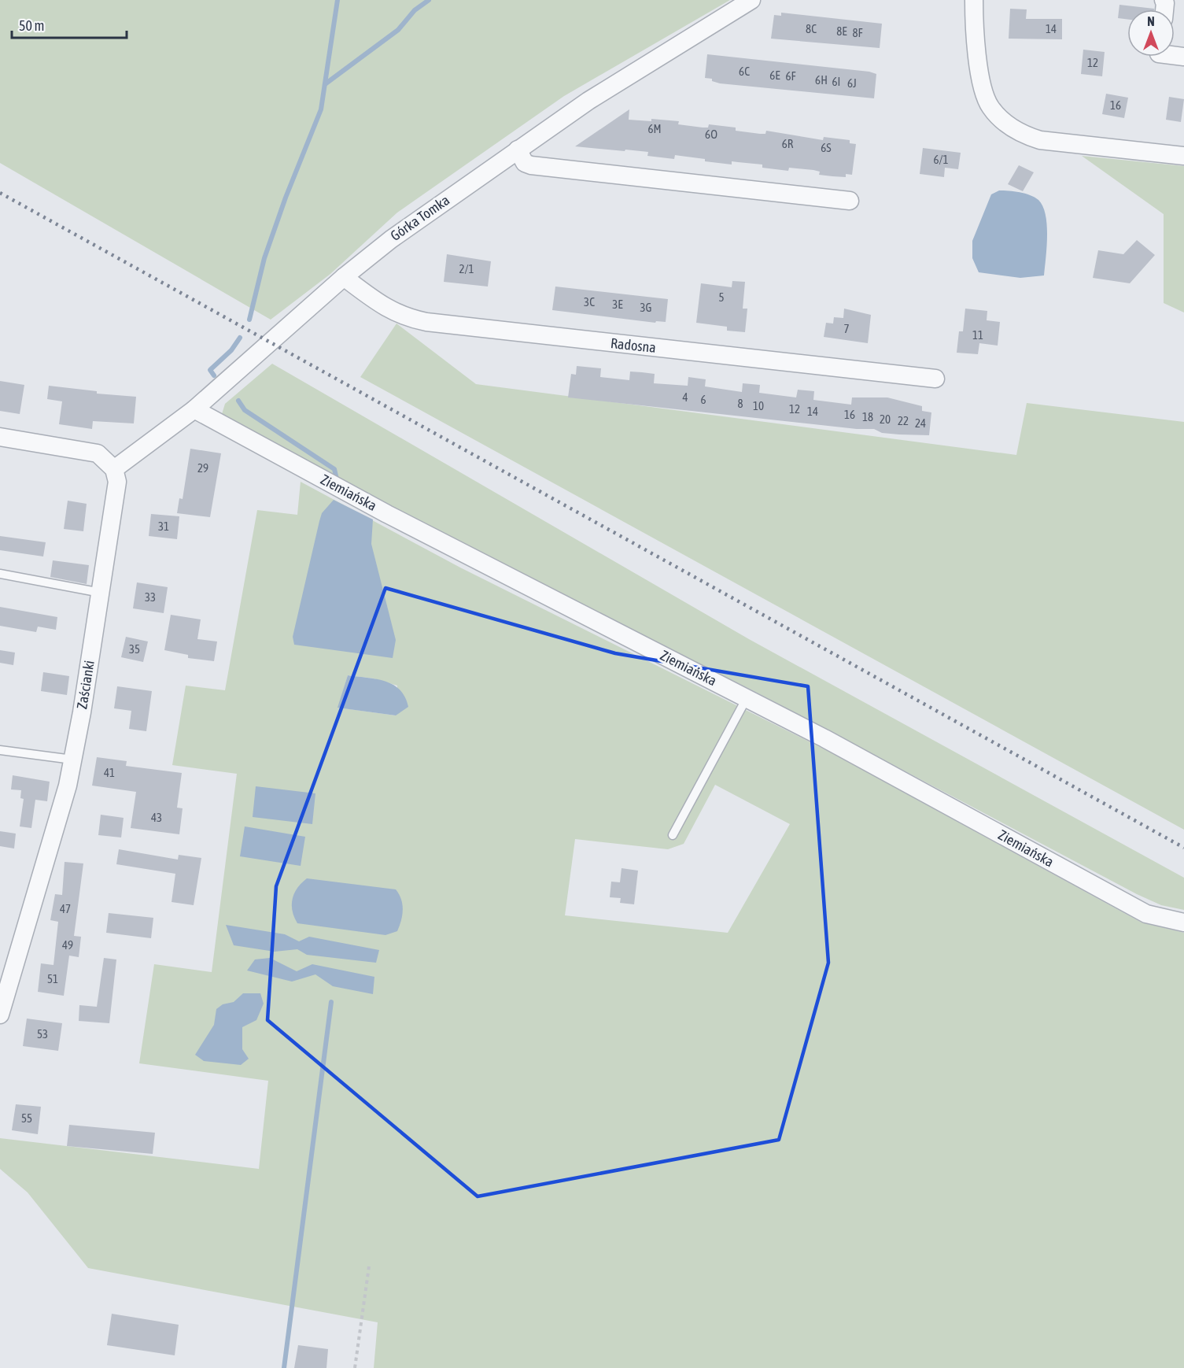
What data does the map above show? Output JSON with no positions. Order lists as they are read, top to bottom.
{
  "streets": {
    "street": [
      "Górka Tomka",
      "Radosna",
      "Ziemiańska",
      "Zaścianki"
    ]
  },
  "crossings": [
    ["Górka Tomka", "Radosna"],
    ["Górka Tomka", "Ziemiańska"],
    ["Górka Tomka", "Zaścianki"]
  ],
  "house_numbers": [
    "8C",
    "14",
    "8E",
    "8F",
    "12",
    "6C",
    "6E",
    "6F",
    "6H",
    "6I",
    "6J",
    "16",
    "6M",
    "6O",
    "6R",
    "6S",
    "6/1",
    "2/1",
    "5",
    "3C",
    "3E",
    "3G",
    "7",
    "11",
    "4",
    "6",
    "8",
    "10",
    "12",
    "14",
    "16",
    "18",
    "20",
    "22",
    "24",
    "29",
    "31",
    "33",
    "35",
    "41",
    "43",
    "47",
    "49",
    "51",
    "53",
    "55"
  ],
  "scale_bar": "50 m",
  "north": "top"
}
